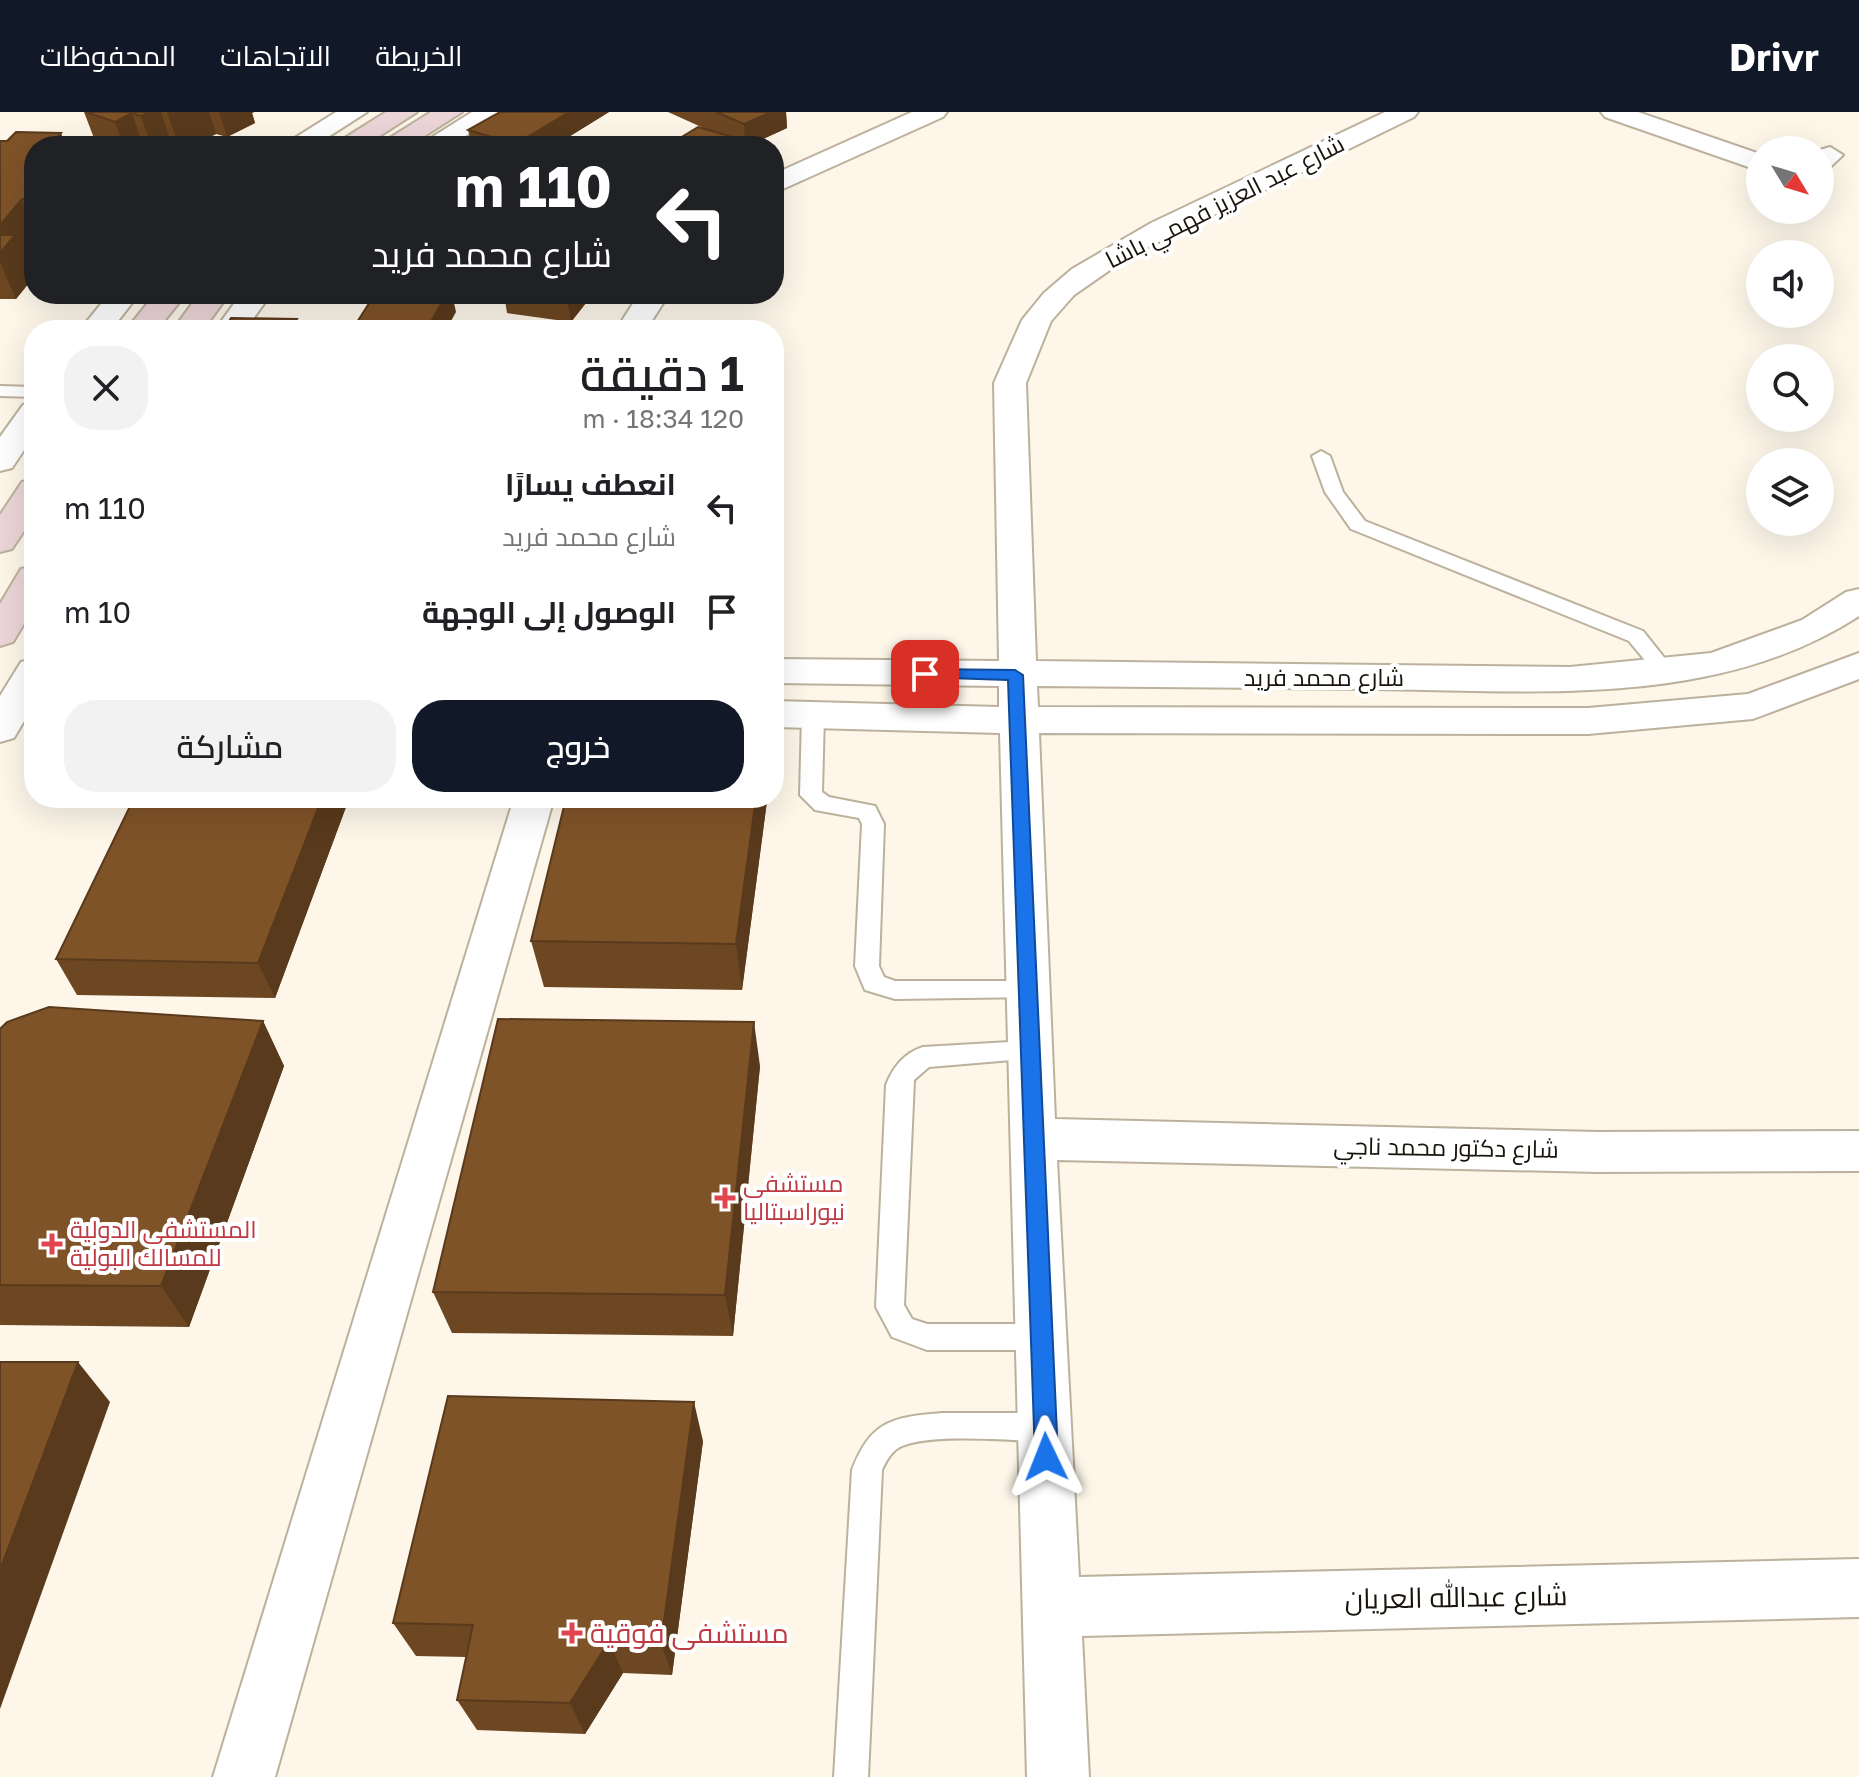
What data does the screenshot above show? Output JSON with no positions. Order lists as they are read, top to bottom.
{
  "streets": {
    "street": [
      "شارع عبد العزيز فهمي باشا",
      "شارع محمد فريد",
      "شارع دكتور محمد ناجي",
      "شارع عبدالله العريان"
    ]
  },
  "crossings": [
    ["شارع عبد العزيز فهمي باشا", "شارع محمد فريد"],
    ["شارع عبد العزيز فهمي باشا", "شارع دكتور محمد ناجي"],
    ["شارع عبد العزيز فهمي باشا", "شارع عبدالله العريان"]
  ],
  "places": {
    "health": ["مستشفى نيوراسبتاليا", "المستشفى الدولية للمسالك البولية", "مستشفى فوقية"]
  },
  "north": "bottom right",
  "page": {
    "header": "Drivr",
    "nav": ["الخريطة", "الاتجاهات", "المحفوظات"],
    "turn": ["110 m", "شارع محمد فريد"],
    "heading": ["1 دقيقة", "120 m · 18:34"],
    "list": [
      {
        "name": "انعطف يسارًا",
        "note": "شارع محمد فريد",
        "value": "110 m"
      },
      {
        "name": "الوصول إلى الوجهة",
        "value": "10 m"
      }
    ],
    "buttons": ["خروج", "مشاركة"]
  }
}
